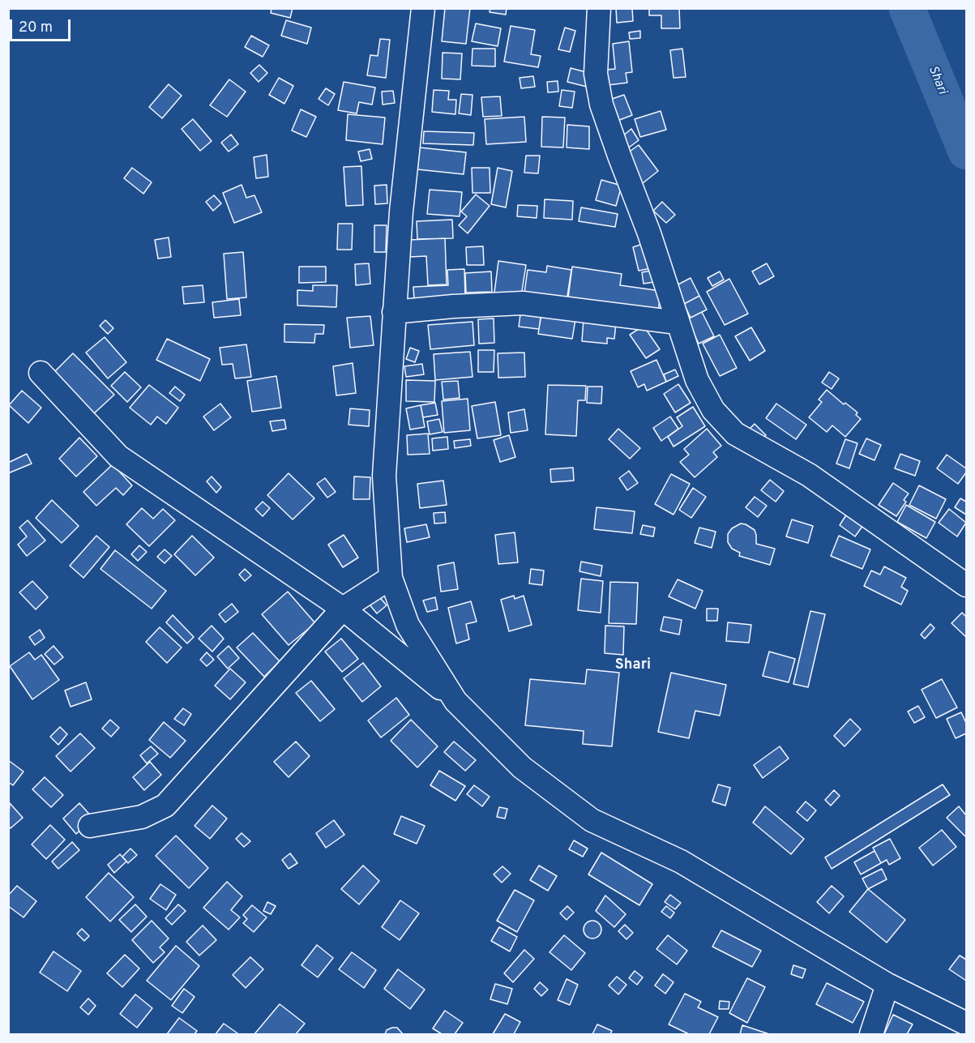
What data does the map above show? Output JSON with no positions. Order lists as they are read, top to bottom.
{
  "districts": ["Shari"],
  "water": ["Shari"],
  "scale_bar": "20 m"
}
